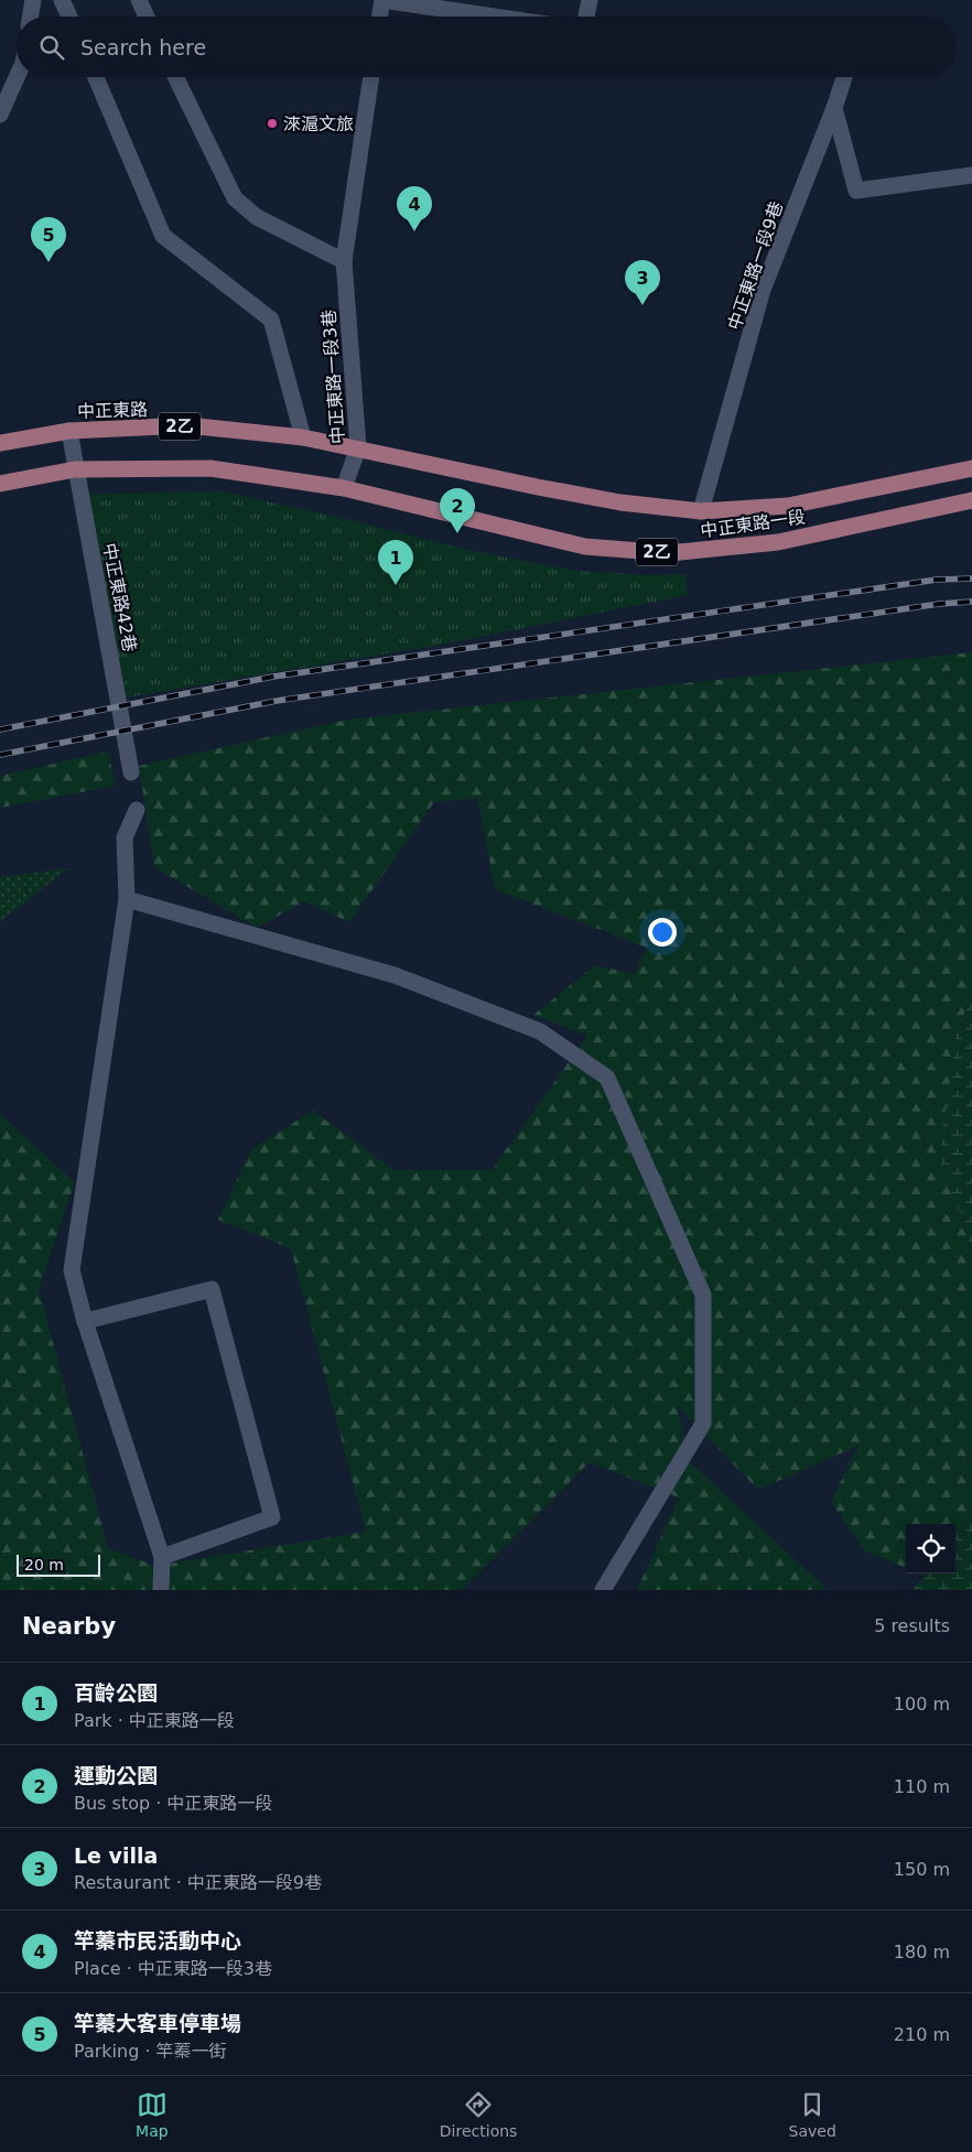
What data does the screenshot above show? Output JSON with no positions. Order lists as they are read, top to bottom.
{
  "streets": {
    "main road": ["中正東路", "2乙", "中正東路一段"],
    "street": ["中正東路一段9巷", "中正東路一段3巷", "中正東路42巷"]
  },
  "crossings": [
    ["中正東路一段9巷", "中正東路一段"],
    ["中正東路一段3巷", "中正東路"],
    ["中正東路一段3巷", "2乙"],
    ["中正東路一段3巷", "中正東路一段"],
    ["中正東路", "中正東路一段"],
    ["中正東路", "中正東路42巷"],
    ["2乙", "中正東路一段"],
    ["2乙", "中正東路42巷"]
  ],
  "places": ["淶滬文旅"],
  "scale_bar": "20 m",
  "page": {
    "search": "Search here",
    "pins": [
      "4",
      "5",
      "3",
      "2",
      "1"
    ],
    "scale": "20 m",
    "heading": ["Nearby", "5 results"],
    "list": [
      {
        "mark": "1",
        "name": "百齡公園",
        "note": "Park · 中正東路一段",
        "value": "100 m"
      },
      {
        "mark": "2",
        "name": "運動公園",
        "note": "Bus stop · 中正東路一段",
        "value": "110 m"
      },
      {
        "mark": "3",
        "name": "Le villa",
        "note": "Restaurant · 中正東路一段9巷",
        "value": "150 m"
      },
      {
        "mark": "4",
        "name": "竿蓁市民活動中心",
        "note": "Place · 中正東路一段3巷",
        "value": "180 m"
      },
      {
        "mark": "5",
        "name": "竿蓁大客車停車場",
        "note": "Parking · 竿蓁一街",
        "value": "210 m"
      }
    ],
    "nav": ["Map", "Directions", "Saved"]
  }
}
